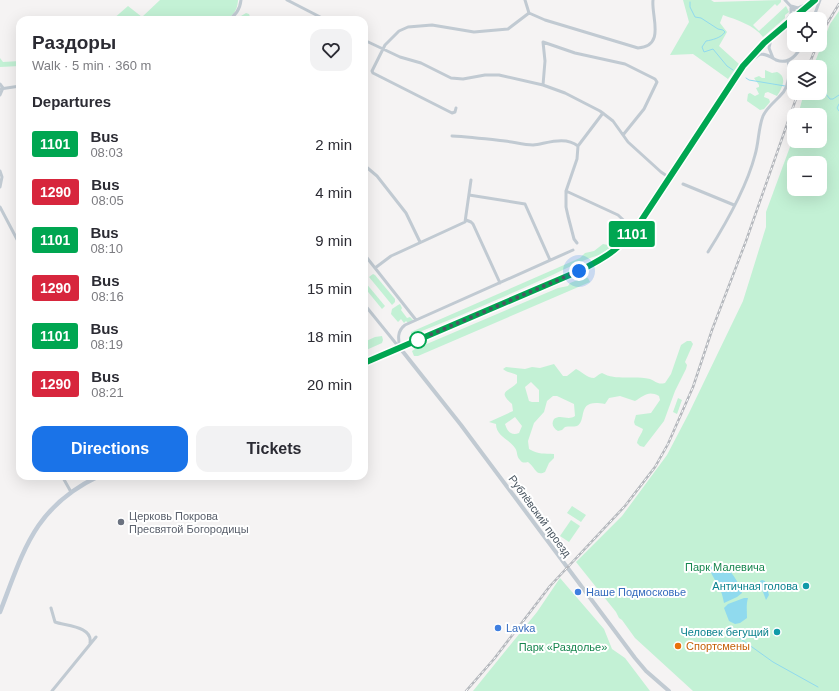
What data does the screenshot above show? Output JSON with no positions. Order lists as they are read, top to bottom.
{
  "streets": {
    "street": ["Рублёвский проезд"]
  },
  "parks": ["Парк Малевича", "Парк «Раздолье»"],
  "places": [
    "Церковь Покрова Пресвятой Богородицы",
    "Античная голова",
    "Наше Подмосковье",
    "Lavka",
    "Человек бегущий",
    "Спортсмены"
  ],
  "lines": ["bus line 1101"],
  "page": {
    "on_map": "1101",
    "map_buttons": ["+", "−"],
    "heading": [
      ["Раздоры", "Walk · 5 min · 360 m"],
      "Departures"
    ],
    "list": [
      {
        "mark": "1101",
        "name": "Bus",
        "note": "08:03",
        "value": "2 min"
      },
      {
        "mark": "1290",
        "name": "Bus",
        "note": "08:05",
        "value": "4 min"
      },
      {
        "mark": "1101",
        "name": "Bus",
        "note": "08:10",
        "value": "9 min"
      },
      {
        "mark": "1290",
        "name": "Bus",
        "note": "08:16",
        "value": "15 min"
      },
      {
        "mark": "1101",
        "name": "Bus",
        "note": "08:19",
        "value": "18 min"
      },
      {
        "mark": "1290",
        "name": "Bus",
        "note": "08:21",
        "value": "20 min"
      }
    ],
    "buttons": ["Directions", "Tickets"]
  }
}
